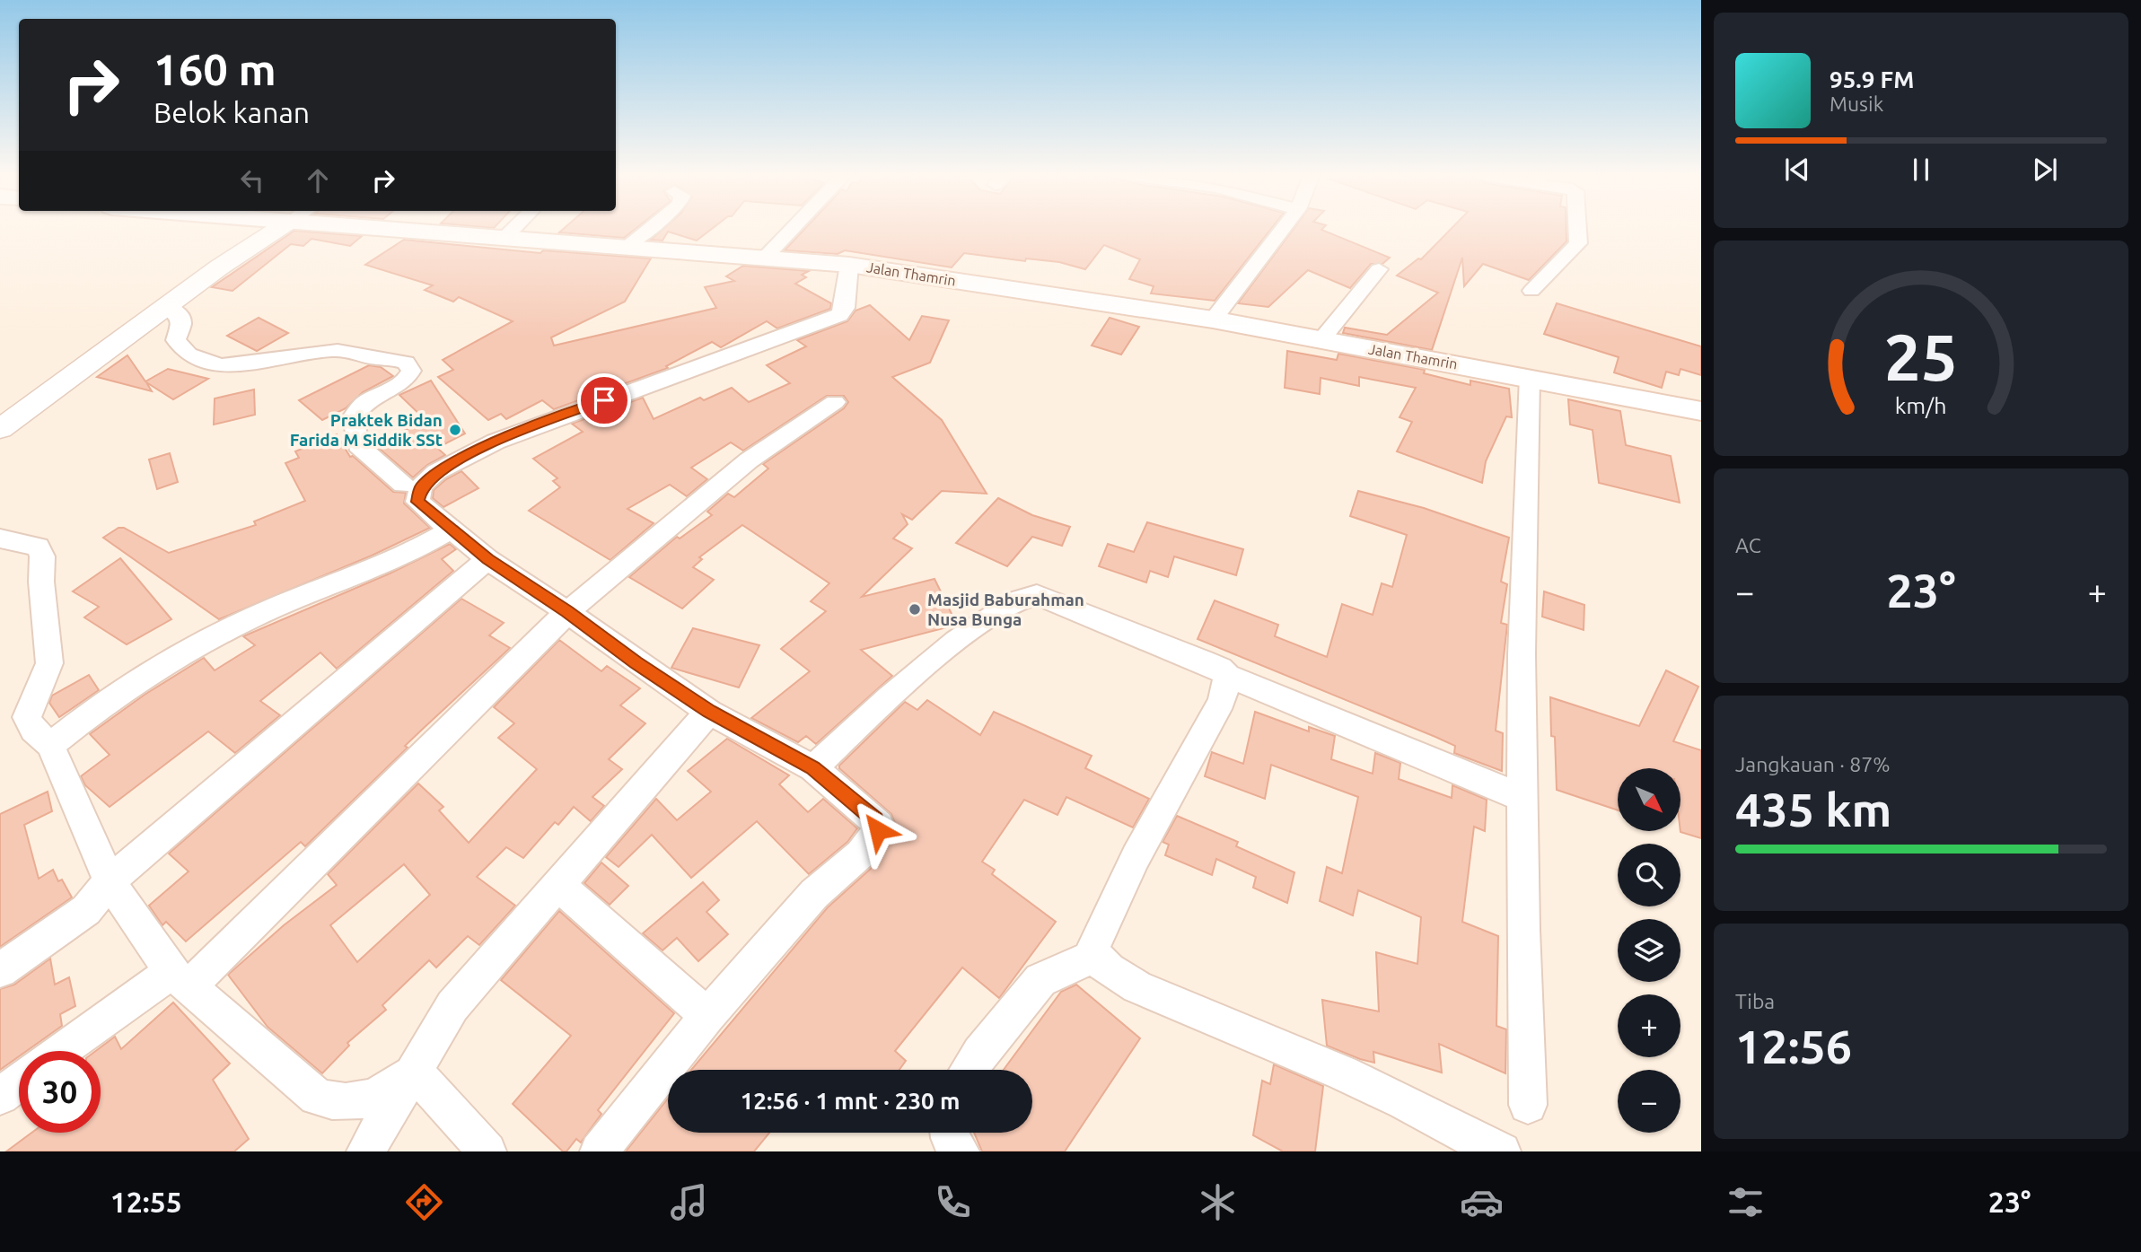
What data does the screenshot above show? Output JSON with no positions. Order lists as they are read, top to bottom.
{
  "streets": {
    "main road": ["Jalan Thamrin"]
  },
  "places": ["Praktek Bidan Farida M Siddik SSt", "Masjid Baburahman Nusa Bunga"],
  "north": "bottom right",
  "page": {
    "turn": ["160 m", "Belok kanan"],
    "song": ["95.9 FM", "Musik"],
    "tile": [
      "AC",
      ["Jangkauan · 87%", "435 km"],
      ["Tiba", "12:56"]
    ],
    "heat": ["−", "23°", "+"],
    "map_buttons": ["+", "−"],
    "limit": "30",
    "trip": "12:56 · 1 mnt · 230 m",
    "tabs": ["12:55", "23°"],
    "gauge": ["25", "km/h"]
  }
}
